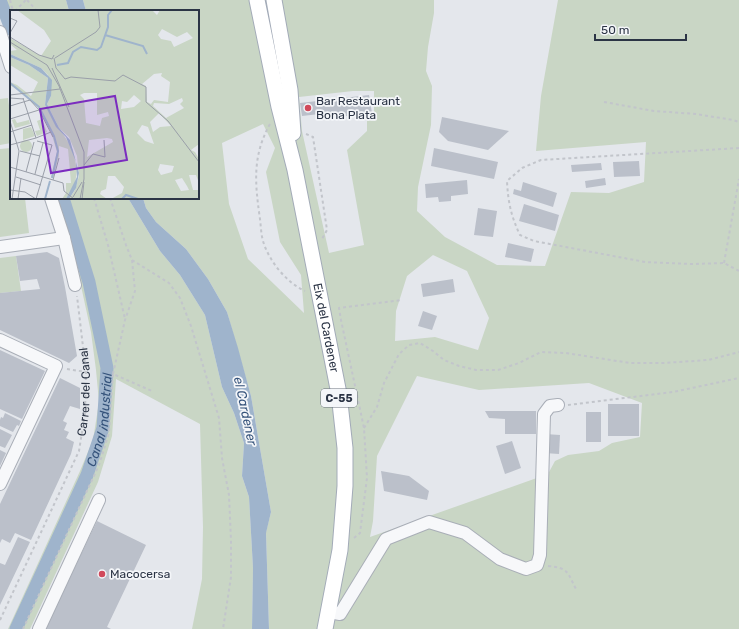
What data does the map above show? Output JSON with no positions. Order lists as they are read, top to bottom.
{
  "streets": {
    "main road": ["Eix del Cardener", "C-55"],
    "path": ["Carrer del Canal"]
  },
  "water": ["el Cardener", "Canal industrial"],
  "places": ["Bar Restaurant Bona Plata", "Macocersa"],
  "scale_bar": "50 m"
}
